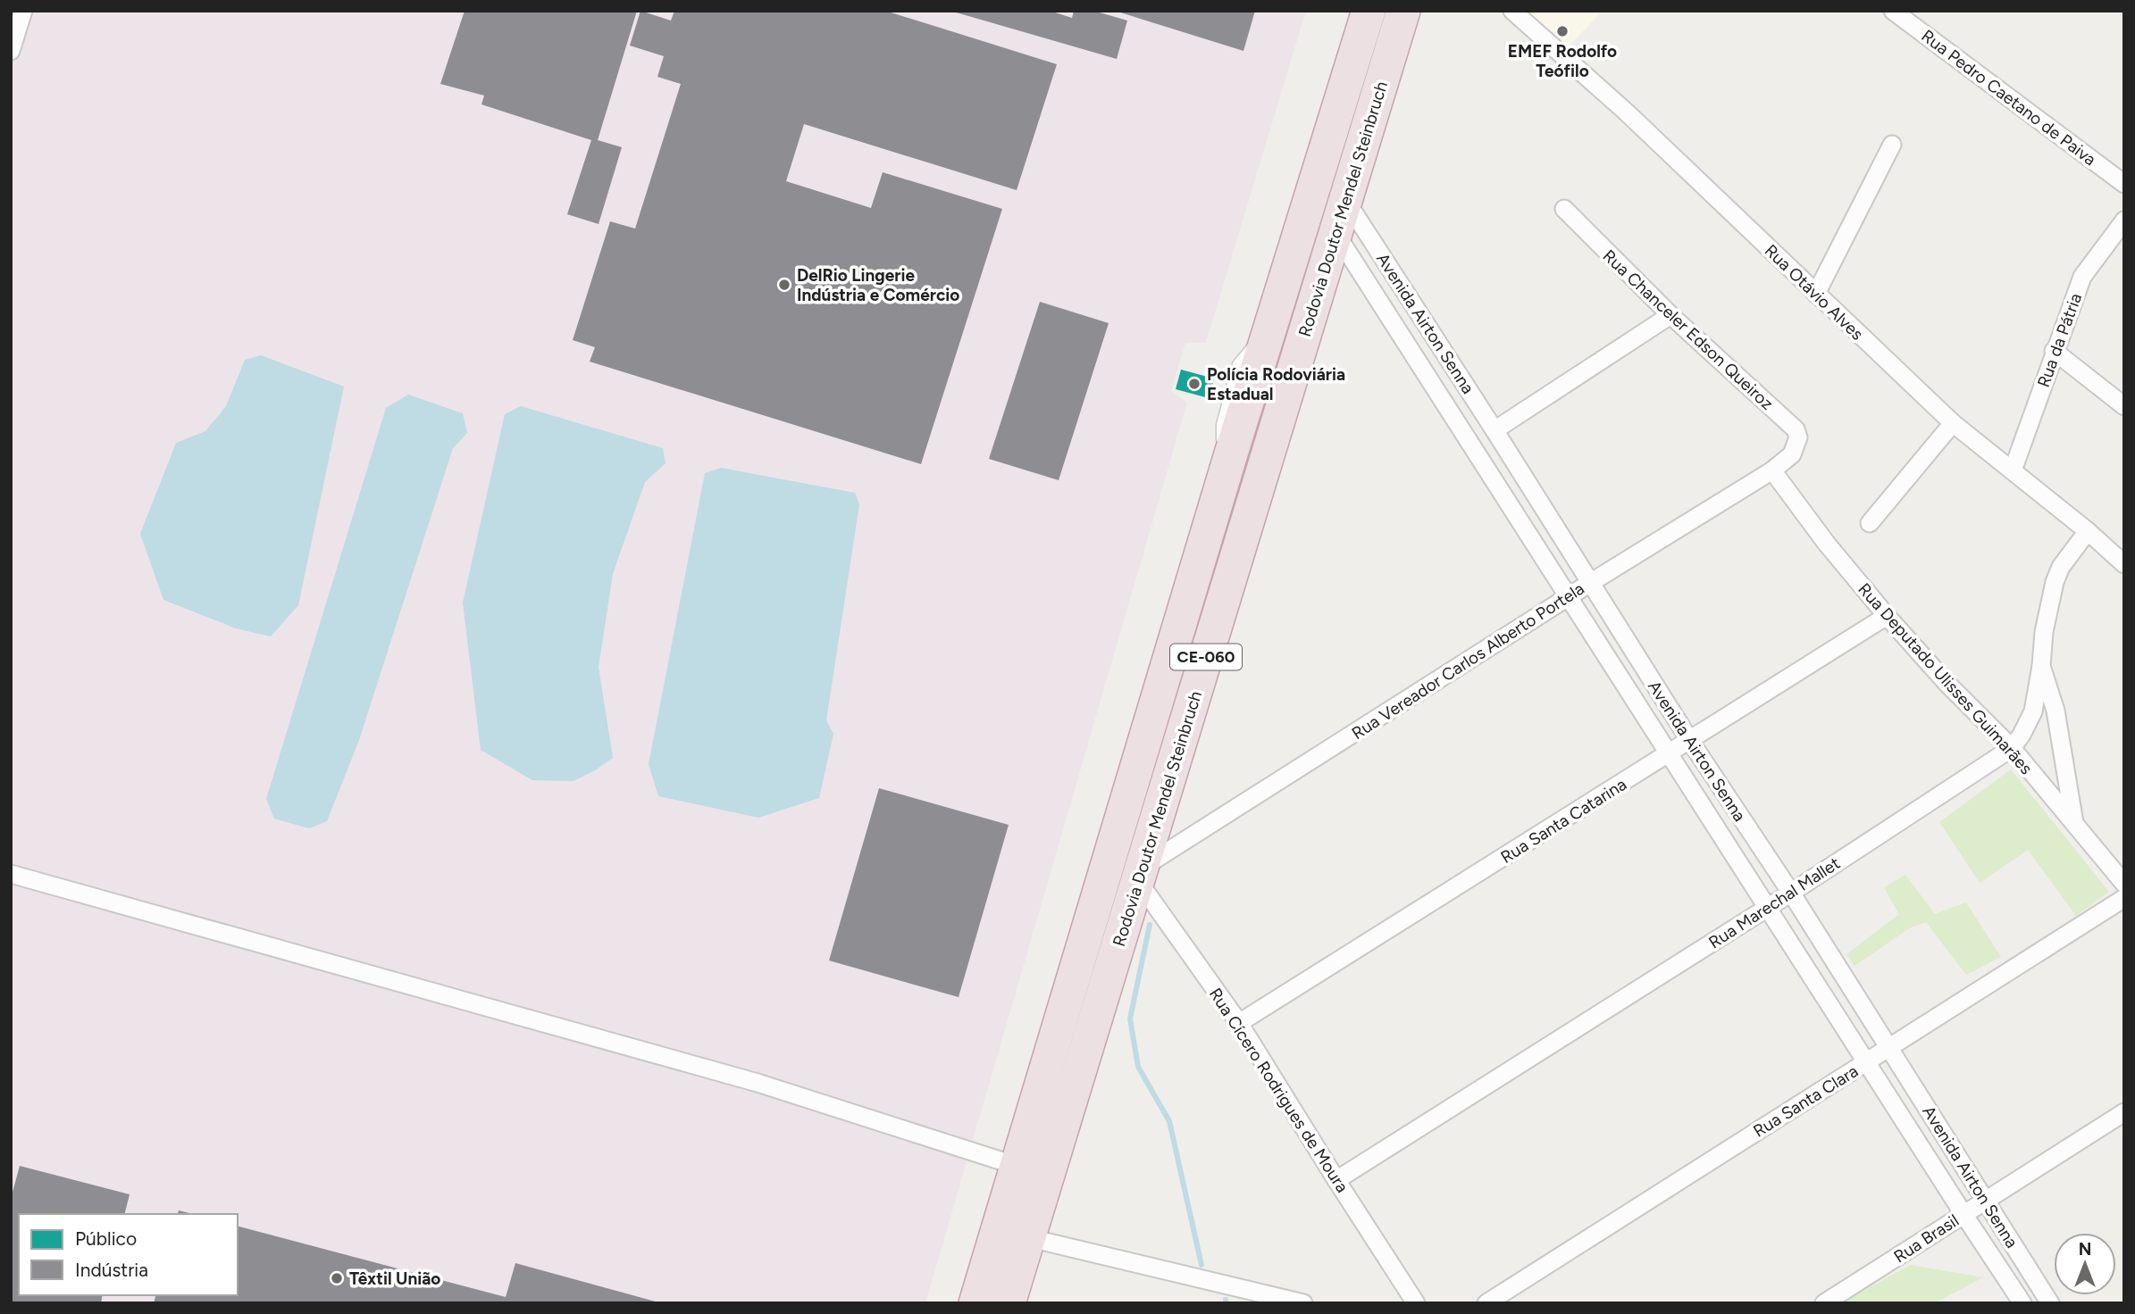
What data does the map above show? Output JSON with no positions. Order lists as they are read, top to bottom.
{
  "streets": {
    "highway": ["Rodovia Doutor Mendel Steinbruch", "CE-060"],
    "street": [
      "Rua Pedro Caetano de Paiva",
      "Rua Otávio Alves",
      "Avenida Airton Senna",
      "Rua Chanceler Edson Queiroz",
      "Rua da Pátria",
      "Rua Vereador Carlos Alberto Portela",
      "Rua Deputado Ulisses Guimarães",
      "Rua Santa Catarina",
      "Rua Marechal Mallet",
      "Rua Cícero Rodrigues de Moura",
      "Rua Santa Clara",
      "Rua Brasil"
    ]
  },
  "crossings": [
    ["Rodovia Doutor Mendel Steinbruch", "Avenida Airton Senna"],
    ["Rodovia Doutor Mendel Steinbruch", "Rua Vereador Carlos Alberto Portela"],
    ["Rodovia Doutor Mendel Steinbruch", "Rua Cícero Rodrigues de Moura"],
    ["Rua Otávio Alves", "Rua da Pátria"],
    ["Rua Otávio Alves", "Rua Marechal Mallet"],
    ["Avenida Airton Senna", "Rua Vereador Carlos Alberto Portela"],
    ["Avenida Airton Senna", "Rua Santa Catarina"],
    ["Avenida Airton Senna", "Rua Marechal Mallet"],
    ["Avenida Airton Senna", "Rua Santa Clara"],
    ["Avenida Airton Senna", "Rua Brasil"],
    ["Rua Chanceler Edson Queiroz", "Rua Vereador Carlos Alberto Portela"],
    ["Rua Vereador Carlos Alberto Portela", "Rua Deputado Ulisses Guimarães"],
    ["Rua Vereador Carlos Alberto Portela", "Rua Cícero Rodrigues de Moura"],
    ["Rua Deputado Ulisses Guimarães", "Rua Santa Catarina"],
    ["Rua Deputado Ulisses Guimarães", "Rua Marechal Mallet"],
    ["Rua Santa Catarina", "Rua Cícero Rodrigues de Moura"],
    ["Rua Marechal Mallet", "Rua Cícero Rodrigues de Moura"]
  ],
  "places": [
    "EMEF Rodolfo Teófilo",
    "DelRio Lingerie Indústria e Comércio",
    "Polícia Rodoviária Estadual",
    "Têxtil União"
  ],
  "legend": ["Público", "Indústria"],
  "north": "top"
}
